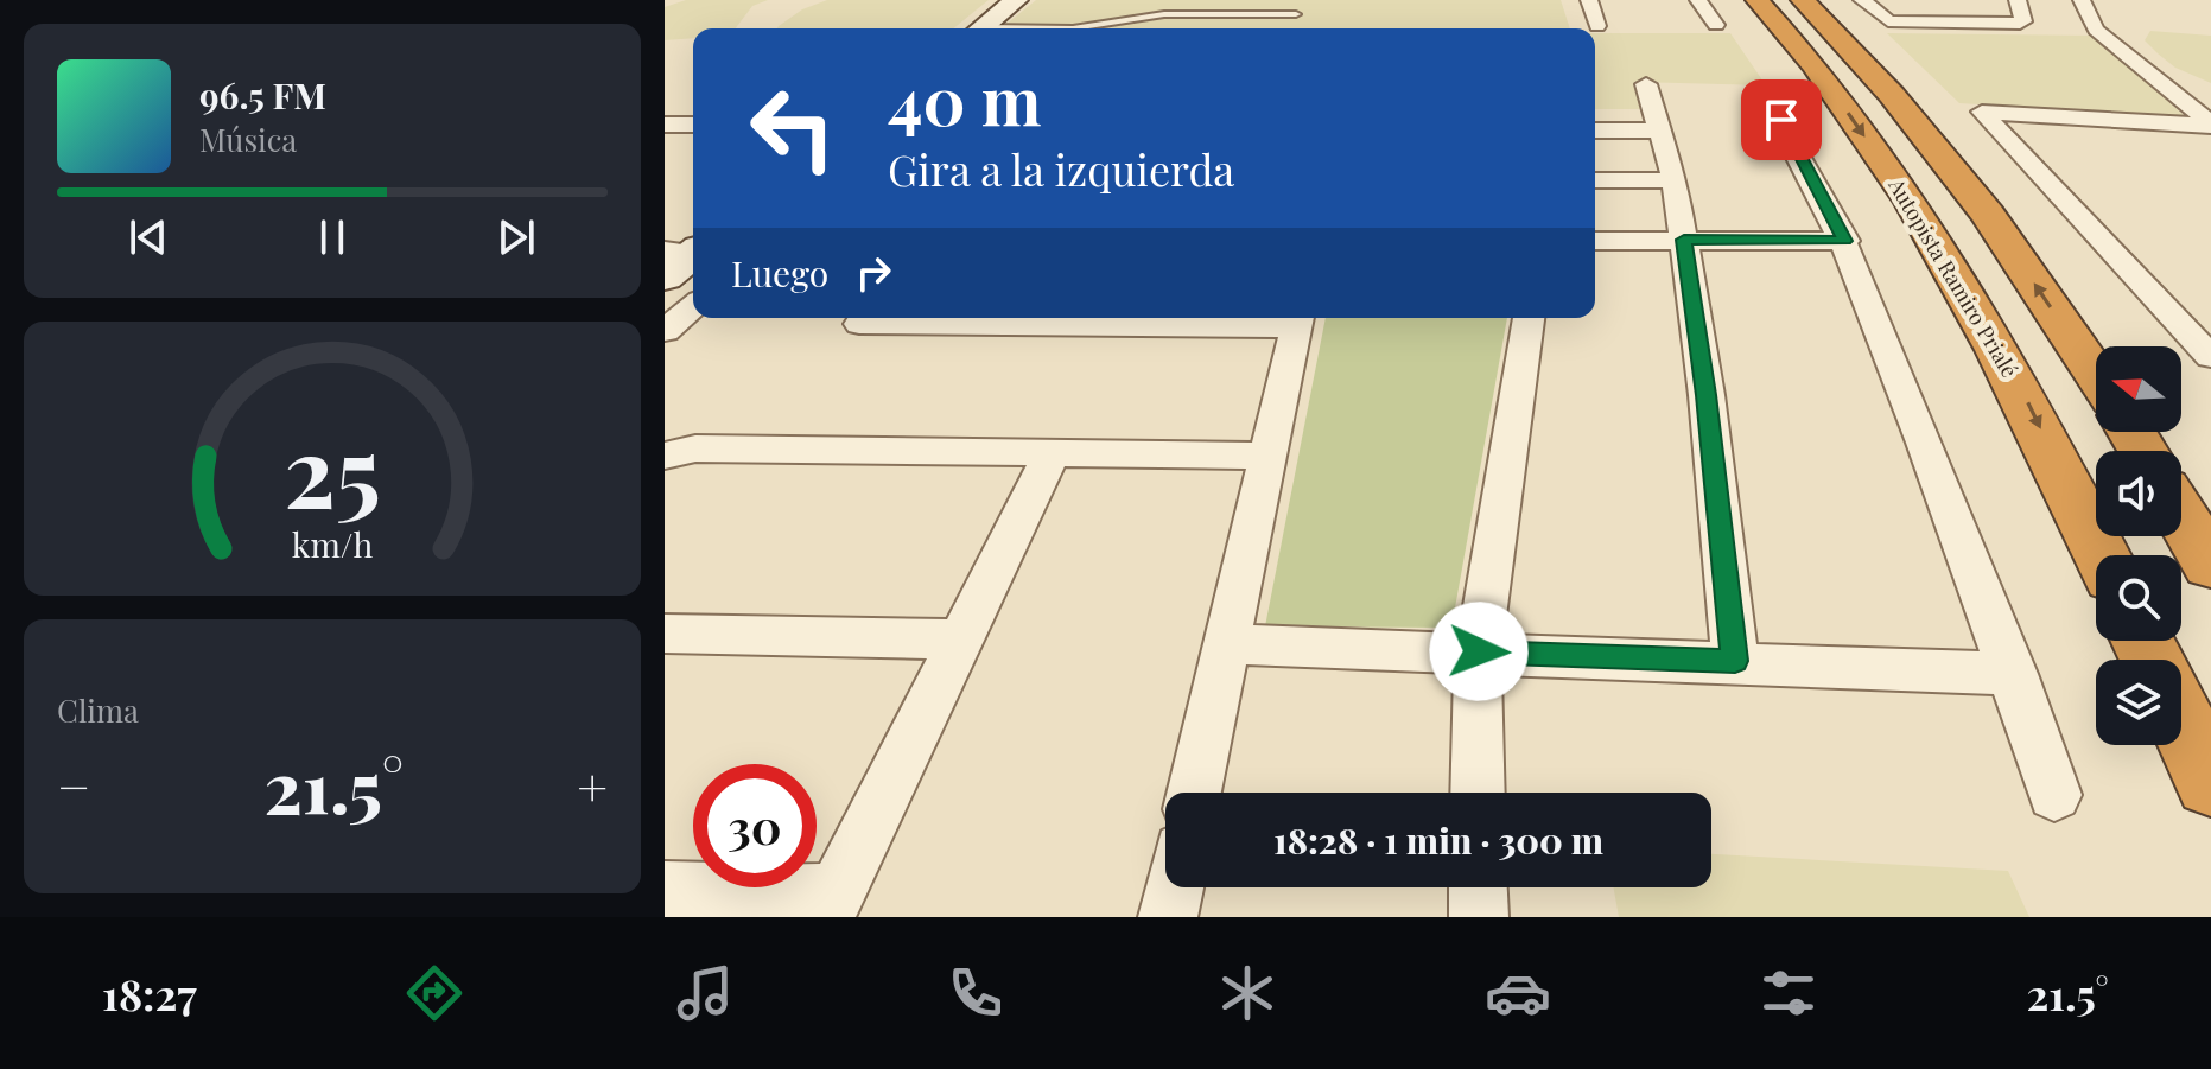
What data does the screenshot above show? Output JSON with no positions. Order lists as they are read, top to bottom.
{
  "streets": {
    "highway": ["Autopista Ramiro Prialé"]
  },
  "north": "left",
  "page": {
    "turn": ["40 m", "Gira a la izquierda"],
    "song": ["96.5 FM", "Música"],
    "then": "Luego",
    "tile": "Clima",
    "heat": ["−", "21.5°", "+"],
    "limit": "30",
    "trip": "18:28 · 1 min · 300 m",
    "tabs": ["18:27", "21.5°"],
    "gauge": ["25", "km/h"]
  }
}
